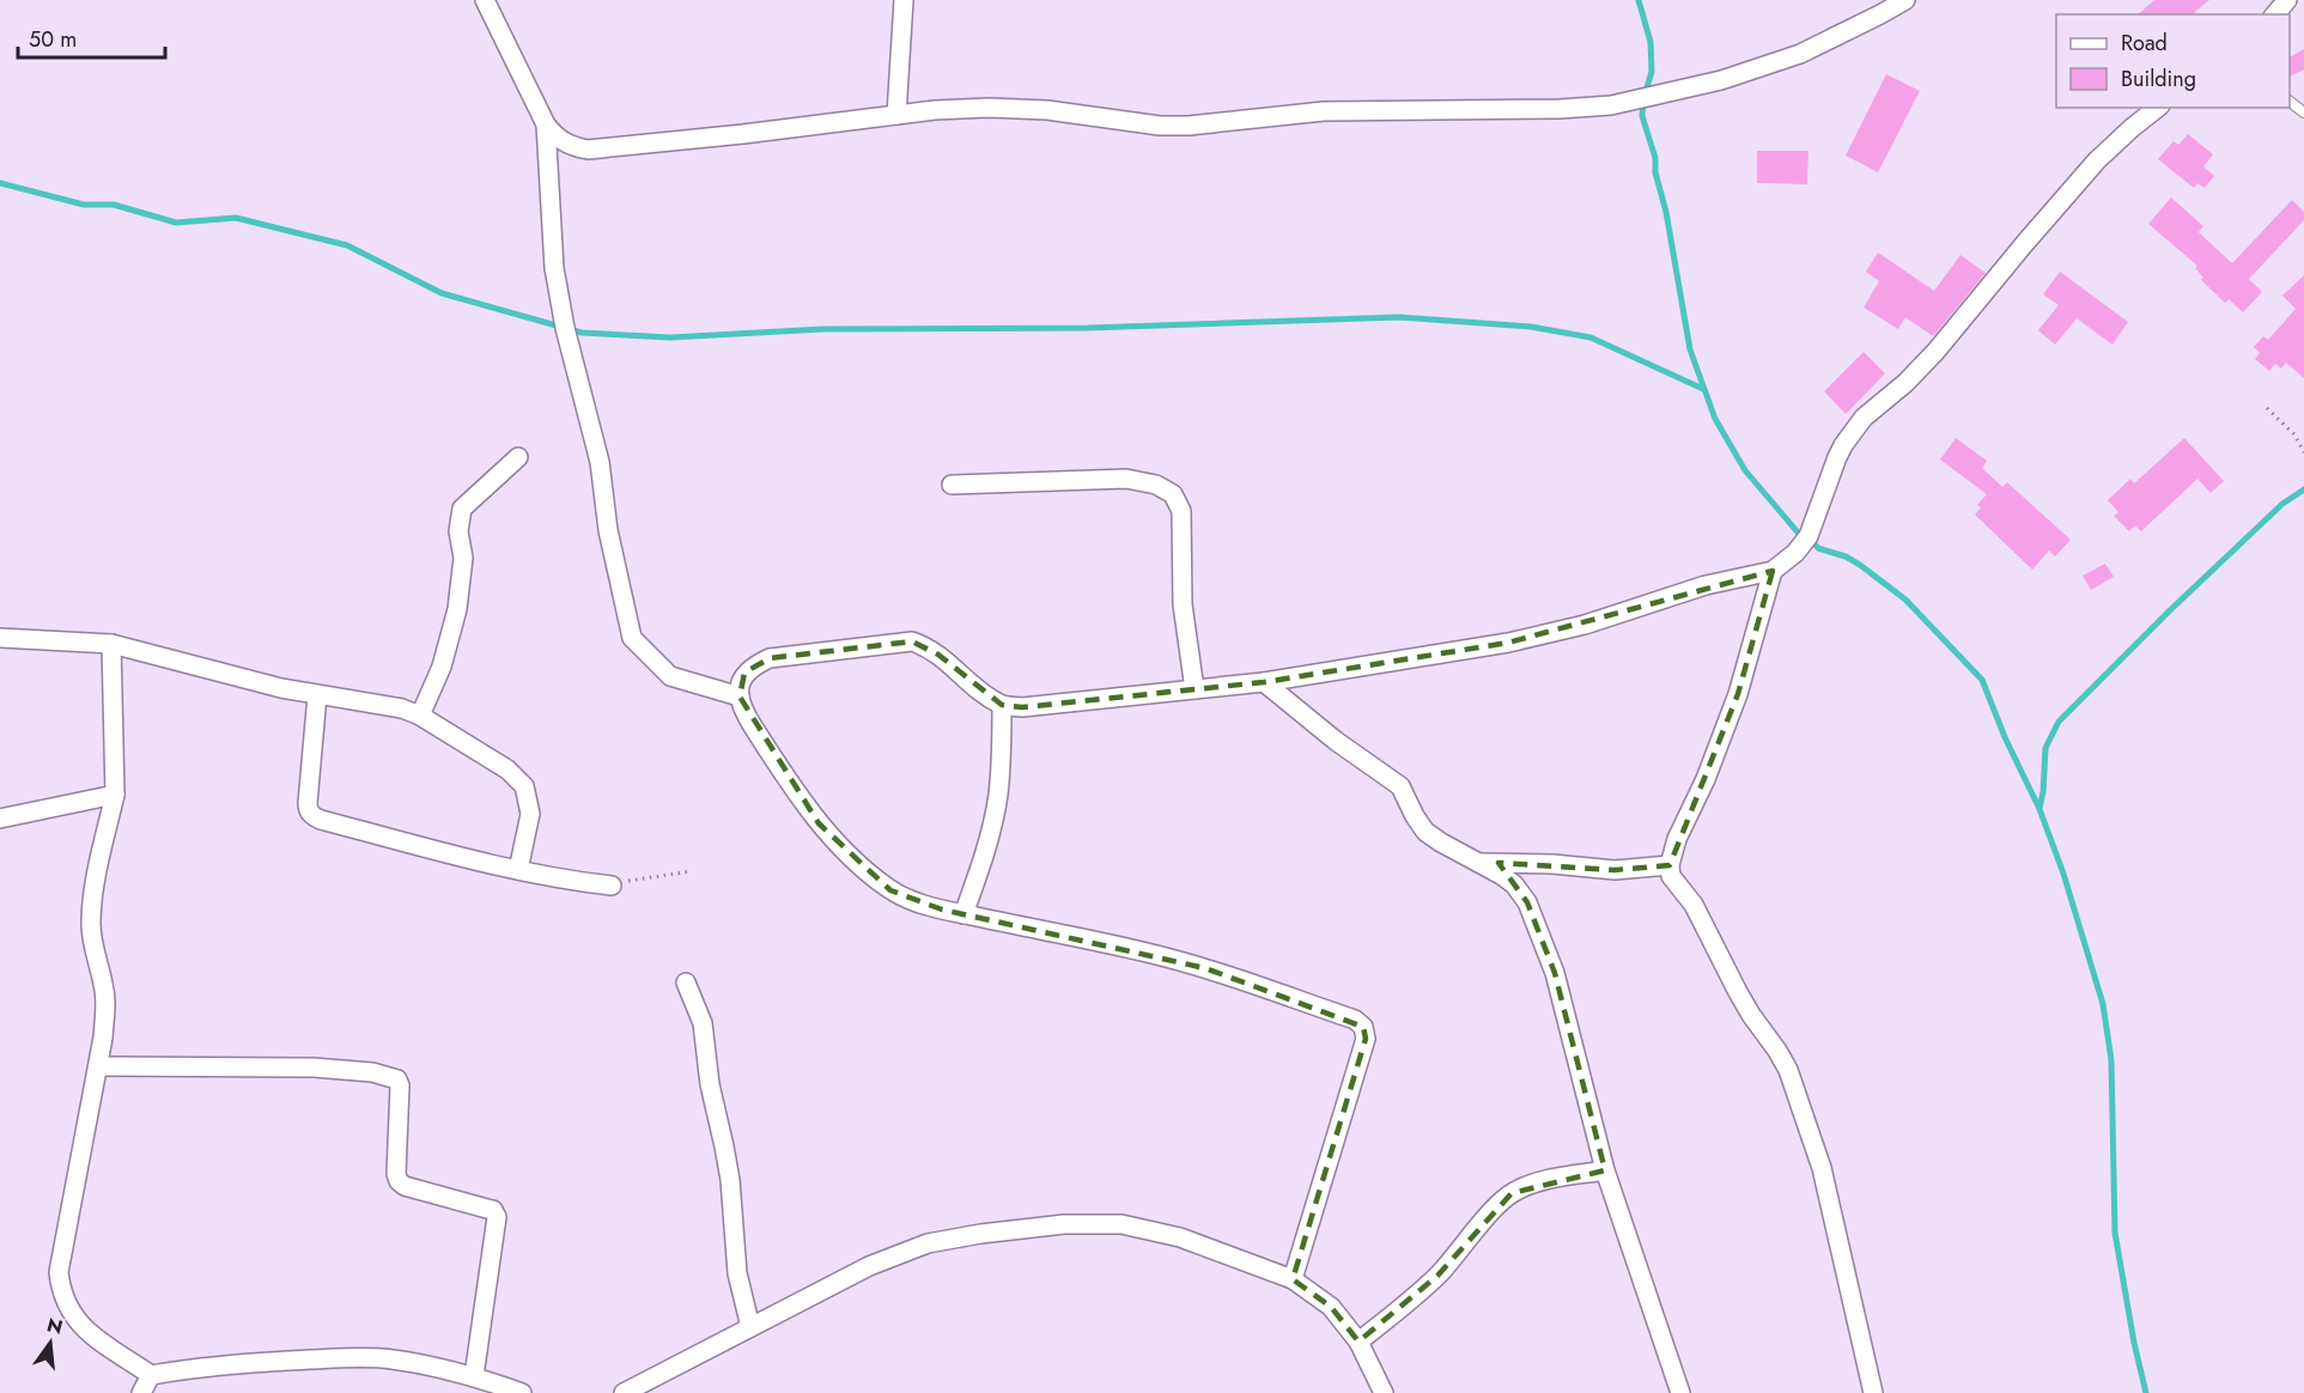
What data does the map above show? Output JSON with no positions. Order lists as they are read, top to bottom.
{
  "legend": ["Road", "Building"],
  "scale_bar": "50 m",
  "north": "top"
}
